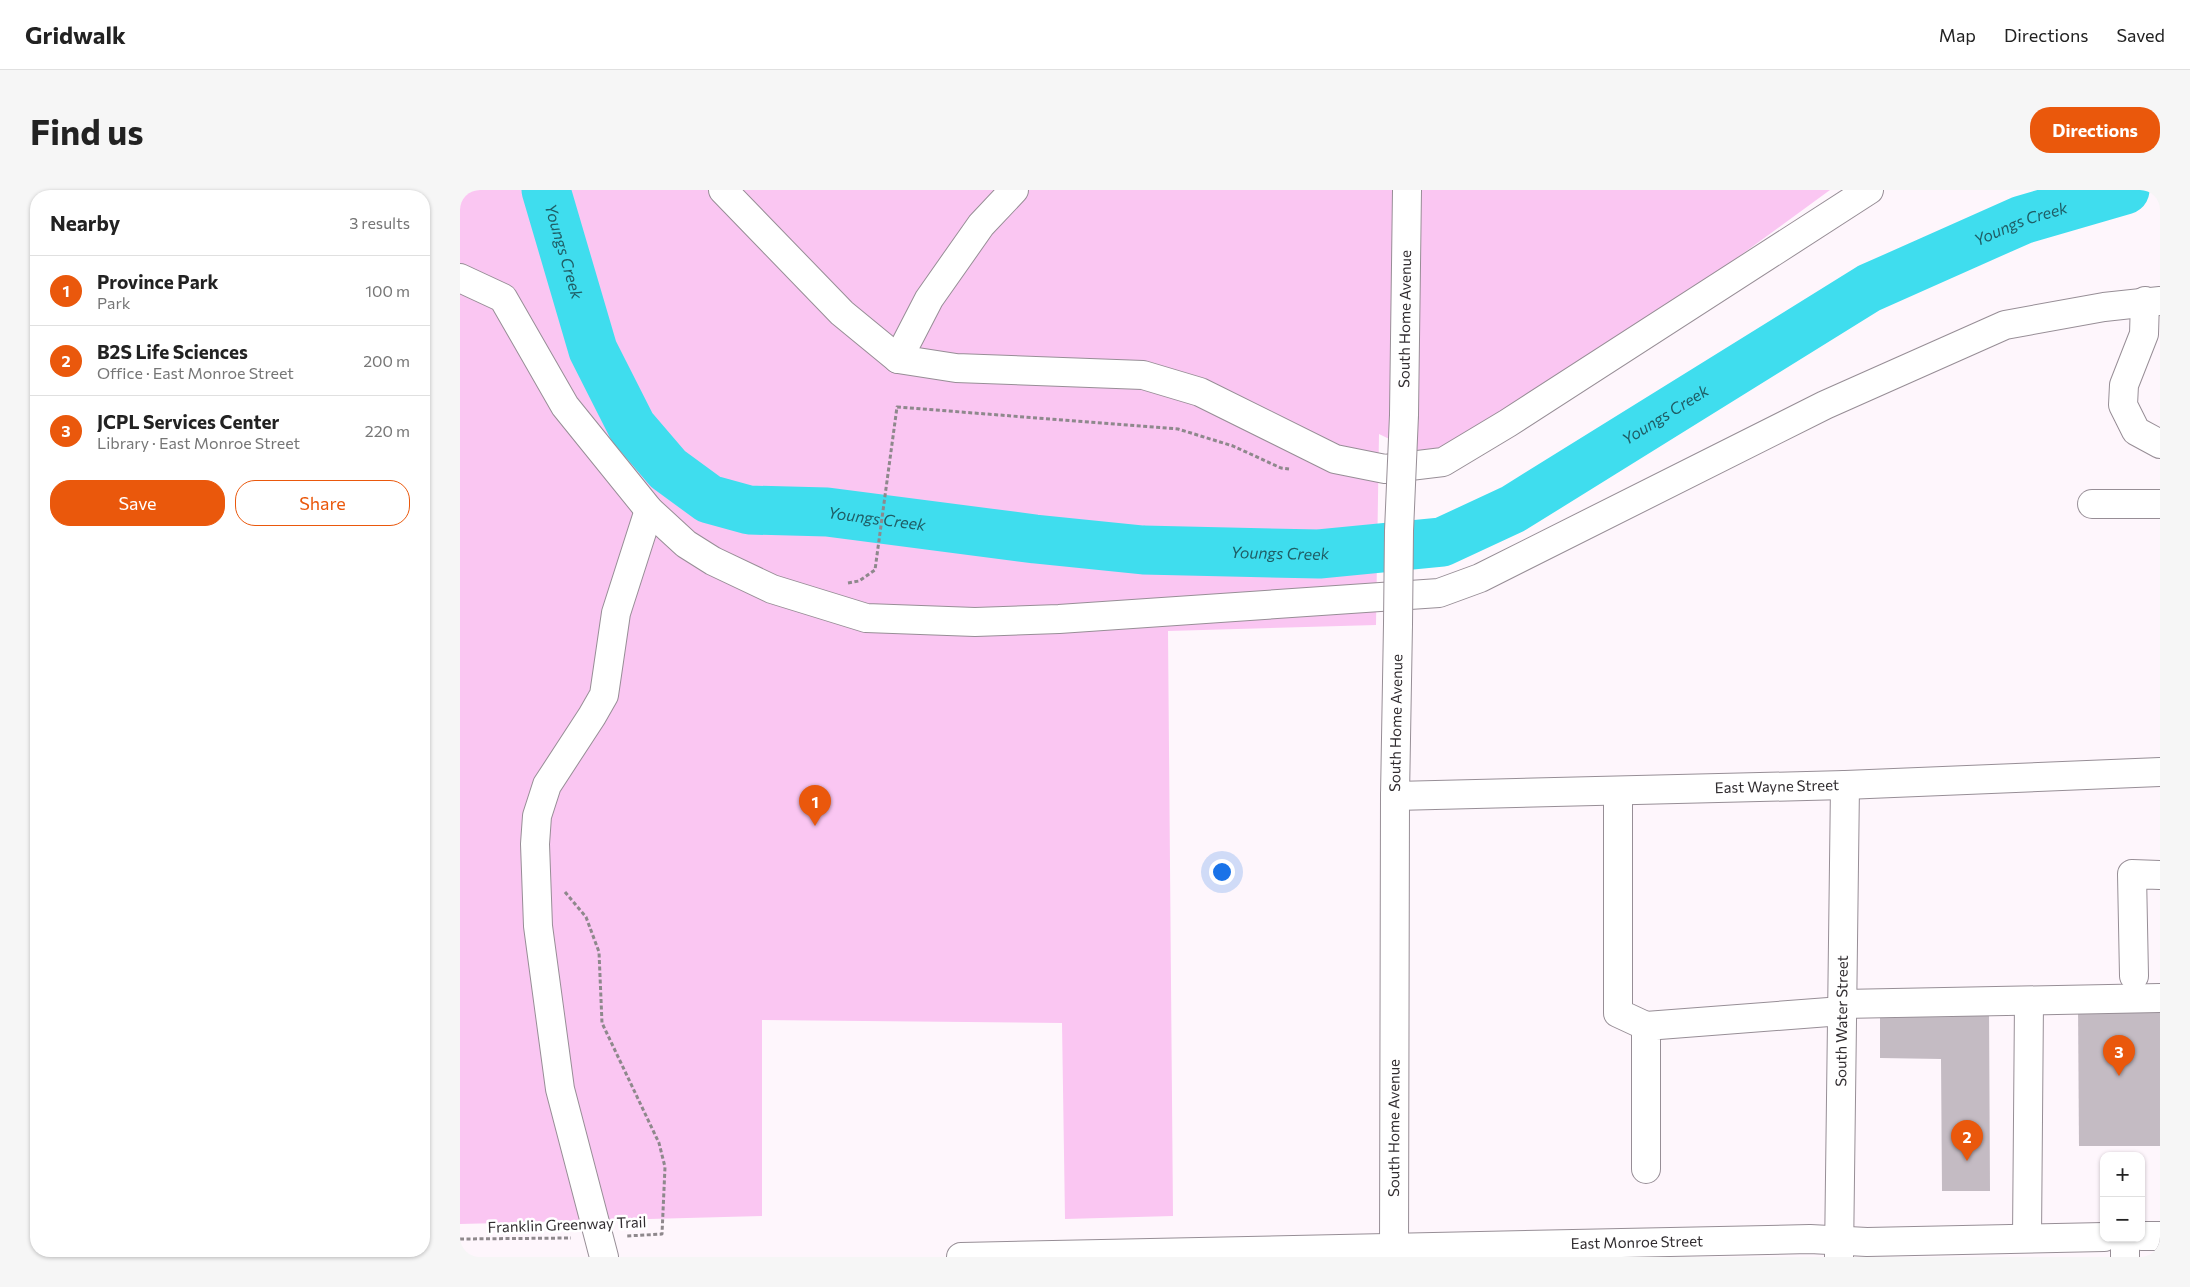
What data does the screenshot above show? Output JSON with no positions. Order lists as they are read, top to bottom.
{
  "streets": {
    "street": [
      "South Home Avenue",
      "East Wayne Street",
      "South Water Street",
      "East Monroe Street"
    ],
    "path": ["Franklin Greenway Trail"]
  },
  "crossings": [
    ["South Home Avenue", "East Wayne Street"],
    ["South Home Avenue", "East Monroe Street"],
    ["East Wayne Street", "South Water Street"],
    ["South Water Street", "East Monroe Street"]
  ],
  "water": ["Youngs Creek"],
  "page": {
    "header": "Gridwalk",
    "nav": ["Map", "Directions", "Saved"],
    "buttons": [
      "Directions",
      ["Save", "Share"]
    ],
    "title": "Find us",
    "heading": ["Nearby", "3 results"],
    "list": [
      {
        "mark": "1",
        "name": "Province Park",
        "note": "Park",
        "value": "100 m"
      },
      {
        "mark": "2",
        "name": "B2S Life Sciences",
        "note": "Office · East Monroe Street",
        "value": "200 m"
      },
      {
        "mark": "3",
        "name": "JCPL Services Center",
        "note": "Library · East Monroe Street",
        "value": "220 m"
      }
    ],
    "pins": ["1", "3", "2"],
    "map_buttons": ["+", "−"]
  }
}
